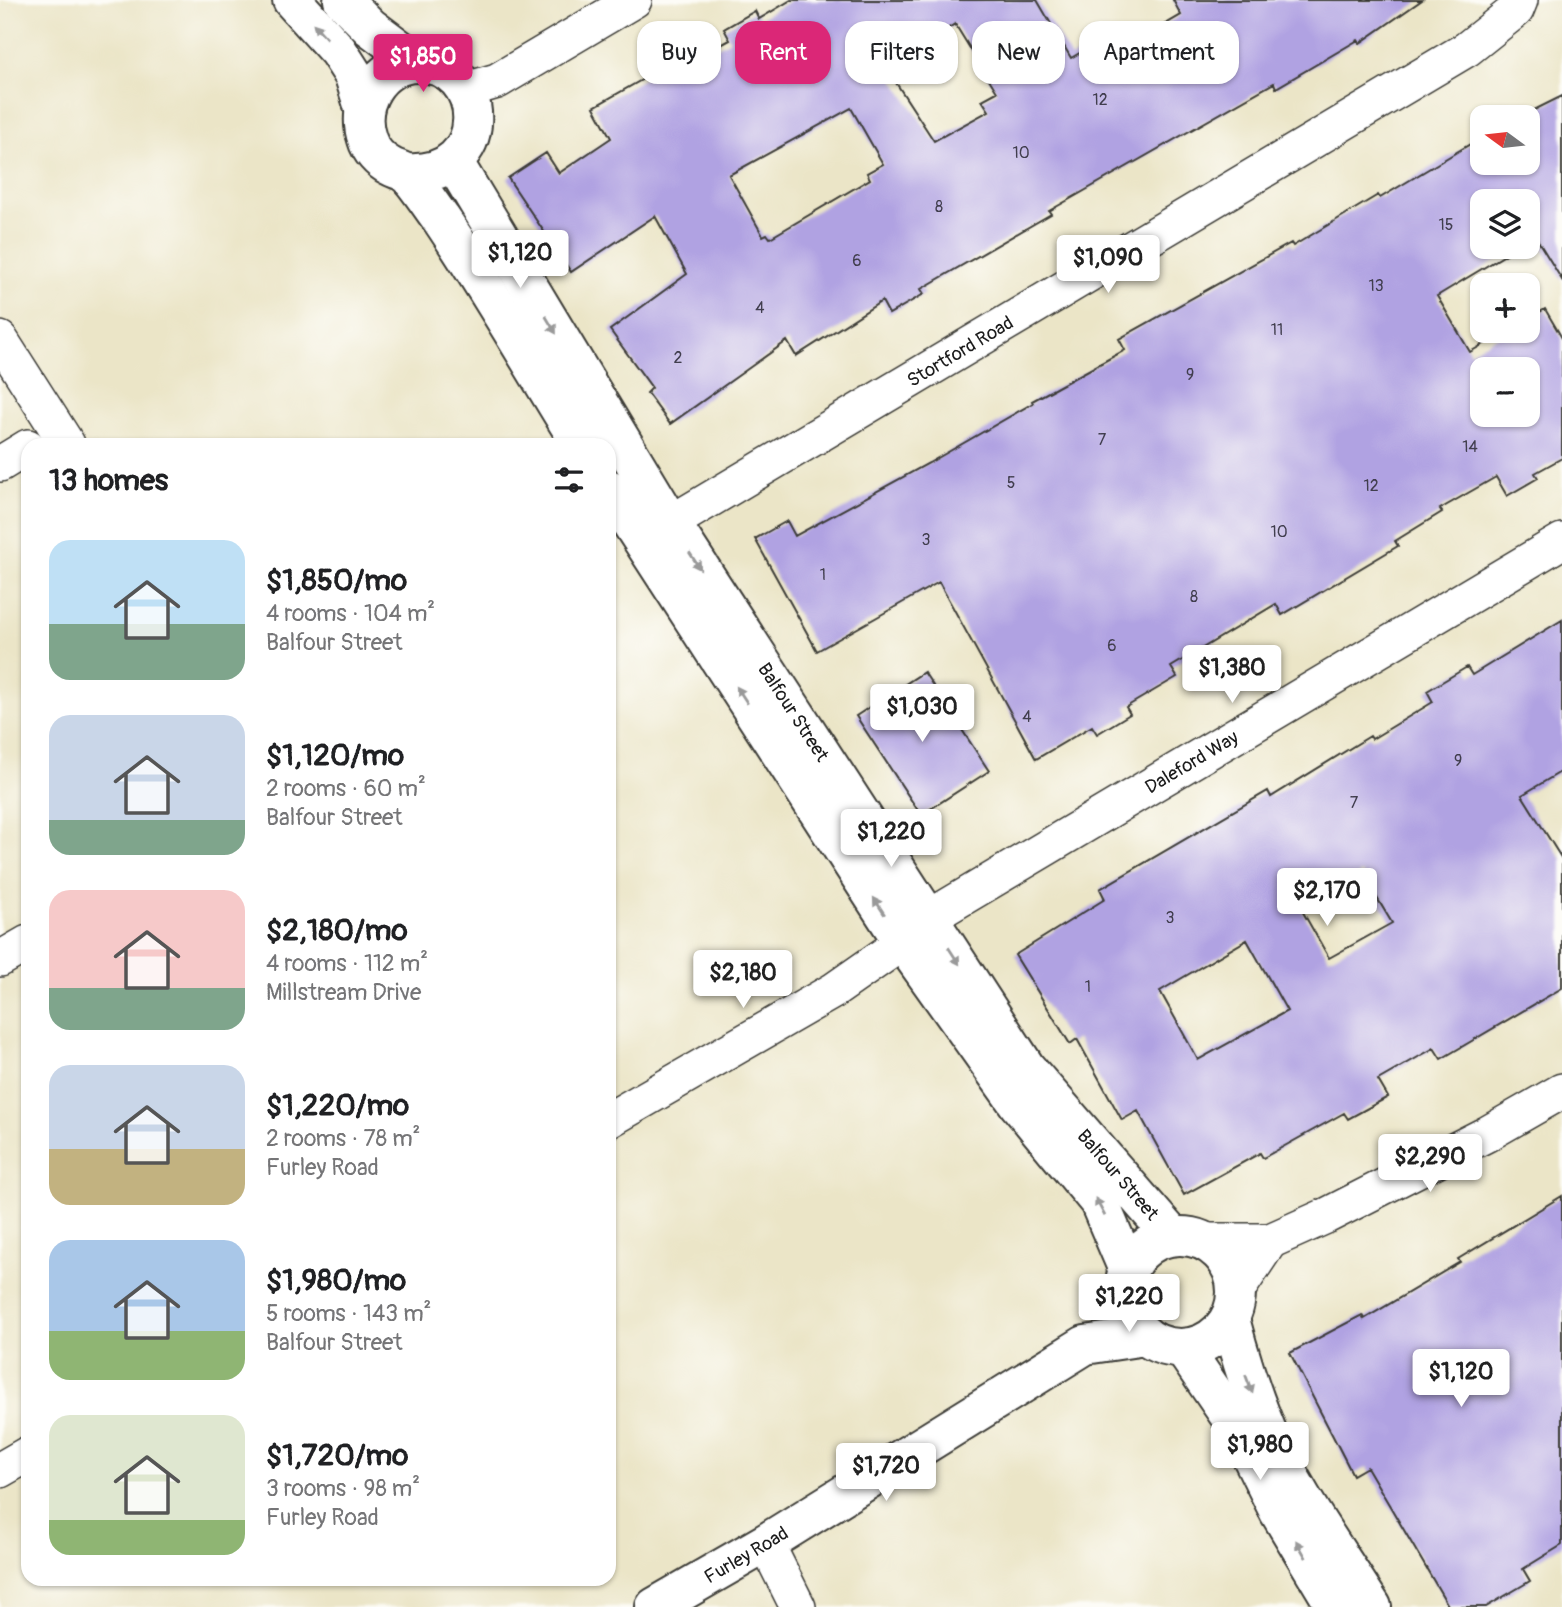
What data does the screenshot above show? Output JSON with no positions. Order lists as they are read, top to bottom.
{
  "streets": {
    "street": [
      "Stortford Road",
      "Balfour Street",
      "Daleford Way",
      "Furley Road"
    ]
  },
  "crossings": [
    ["Stortford Road", "Balfour Street"],
    ["Balfour Street", "Daleford Way"],
    ["Balfour Street", "Furley Road"]
  ],
  "house_numbers": [
    "12",
    "10",
    "8",
    "15",
    "6",
    "13",
    "4",
    "11",
    "2",
    "9",
    "7",
    "14",
    "5",
    "12",
    "10",
    "3",
    "1",
    "8",
    "6",
    "4",
    "9",
    "7",
    "3",
    "1"
  ],
  "north": "left",
  "page": {
    "chip": [
      "Buy",
      "Rent",
      "Filters",
      "New",
      "Apartment"
    ],
    "price": [
      "$1,850",
      "$1,120",
      "$1,090",
      "$1,380",
      "$1,030",
      "$1,220",
      "$2,170",
      "$2,180",
      "$2,290",
      "$1,220",
      "$1,120",
      "$1,980",
      "$1,720"
    ],
    "map_buttons": ["+", "−"],
    "heading": "13 homes",
    "list": [
      {
        "name": "$1,850/mo",
        "note": "4 rooms · 104 m² · Balfour Street"
      },
      {
        "name": "$1,120/mo",
        "note": "2 rooms · 60 m² · Balfour Street"
      },
      {
        "name": "$2,180/mo",
        "note": "4 rooms · 112 m² · Millstream Drive"
      },
      {
        "name": "$1,220/mo",
        "note": "2 rooms · 78 m² · Furley Road"
      },
      {
        "name": "$1,980/mo",
        "note": "5 rooms · 143 m² · Balfour Street"
      },
      {
        "name": "$1,720/mo",
        "note": "3 rooms · 98 m² · Furley Road"
      }
    ]
  }
}
